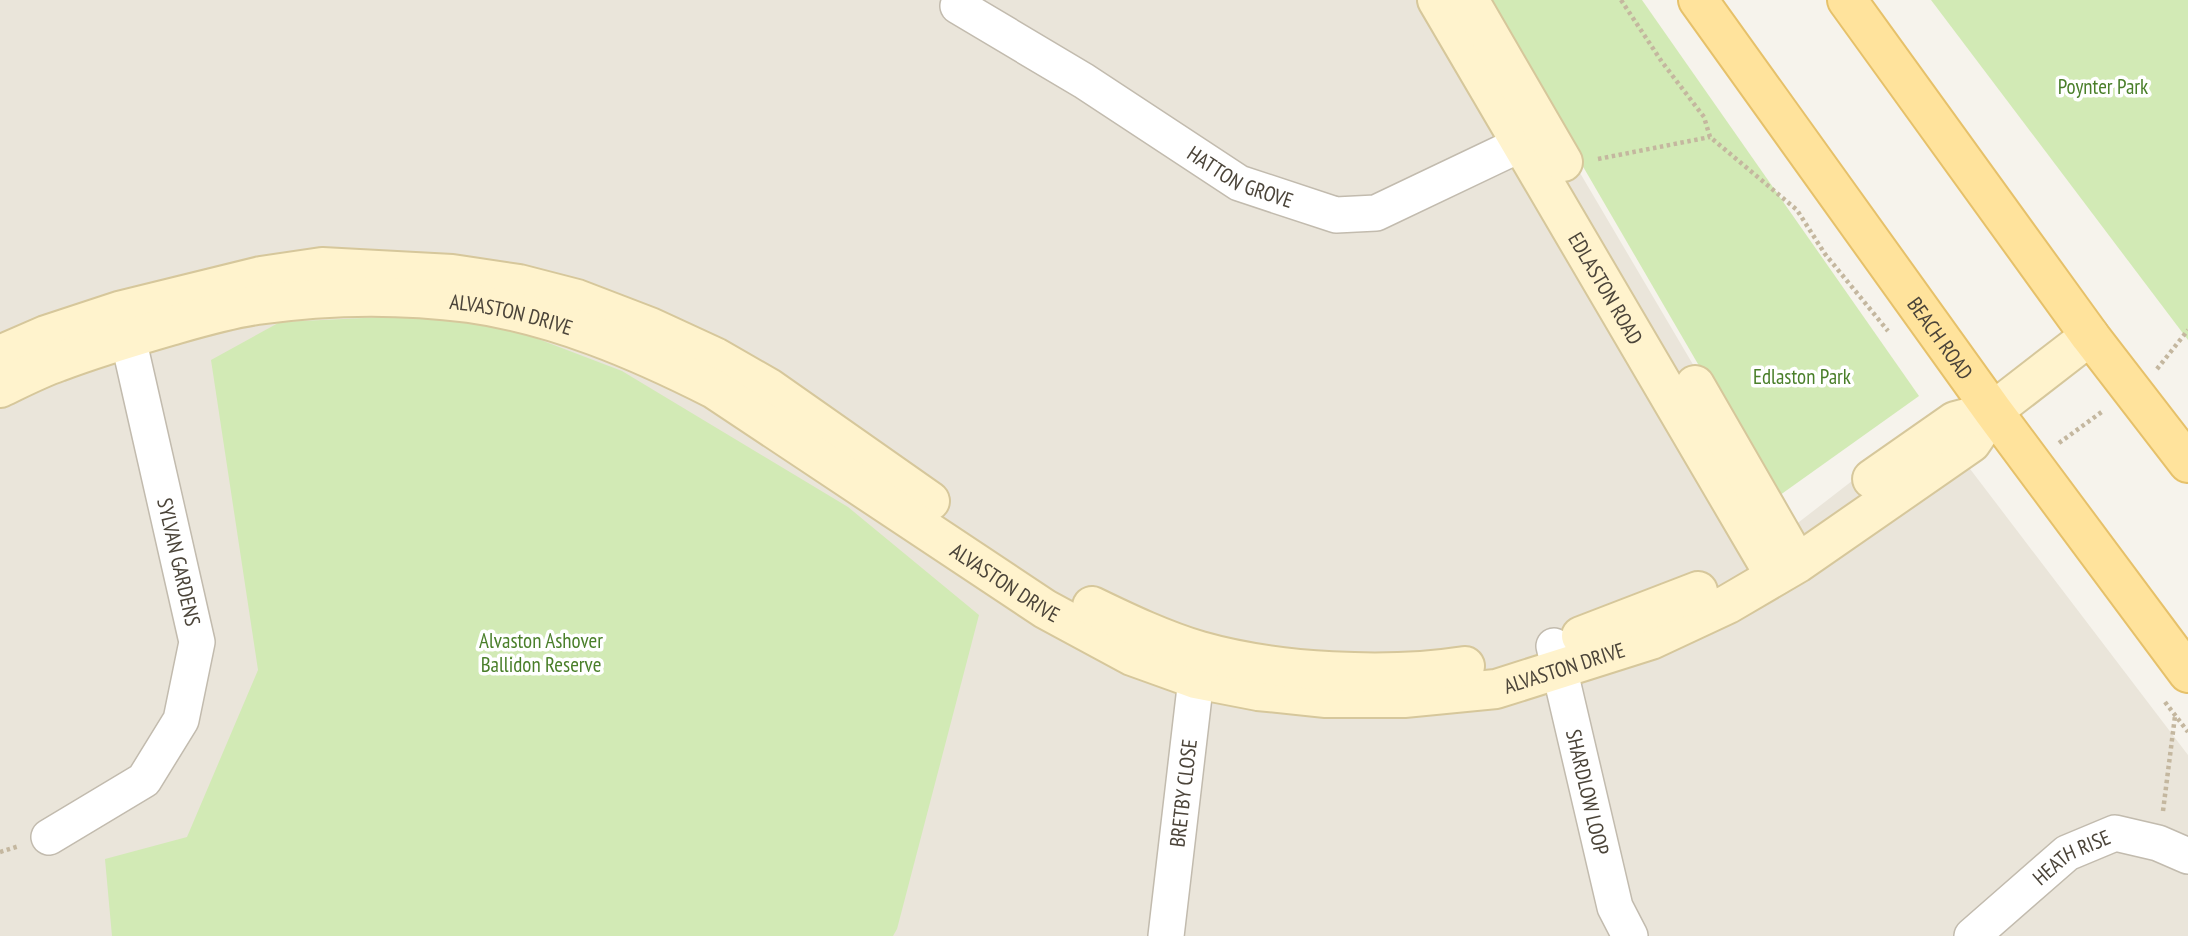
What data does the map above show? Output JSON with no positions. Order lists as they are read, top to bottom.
{
  "streets": {
    "main road": ["BEACH ROAD"],
    "street": [
      "HATTON GROVE",
      "EDLASTON ROAD",
      "ALVASTON DRIVE",
      "SYLVAN GARDENS",
      "BRETBY CLOSE",
      "SHARDLOW LOOP",
      "HEATH RISE"
    ]
  },
  "crossings": [
    ["HATTON GROVE", "EDLASTON ROAD"],
    ["EDLASTON ROAD", "ALVASTON DRIVE"],
    ["ALVASTON DRIVE", "BEACH ROAD"],
    ["ALVASTON DRIVE", "SYLVAN GARDENS"],
    ["ALVASTON DRIVE", "BRETBY CLOSE"],
    ["ALVASTON DRIVE", "SHARDLOW LOOP"]
  ],
  "parks": ["Poynter Park", "Edlaston Park", "Alvaston Ashover Ballidon Reserve"]
}
